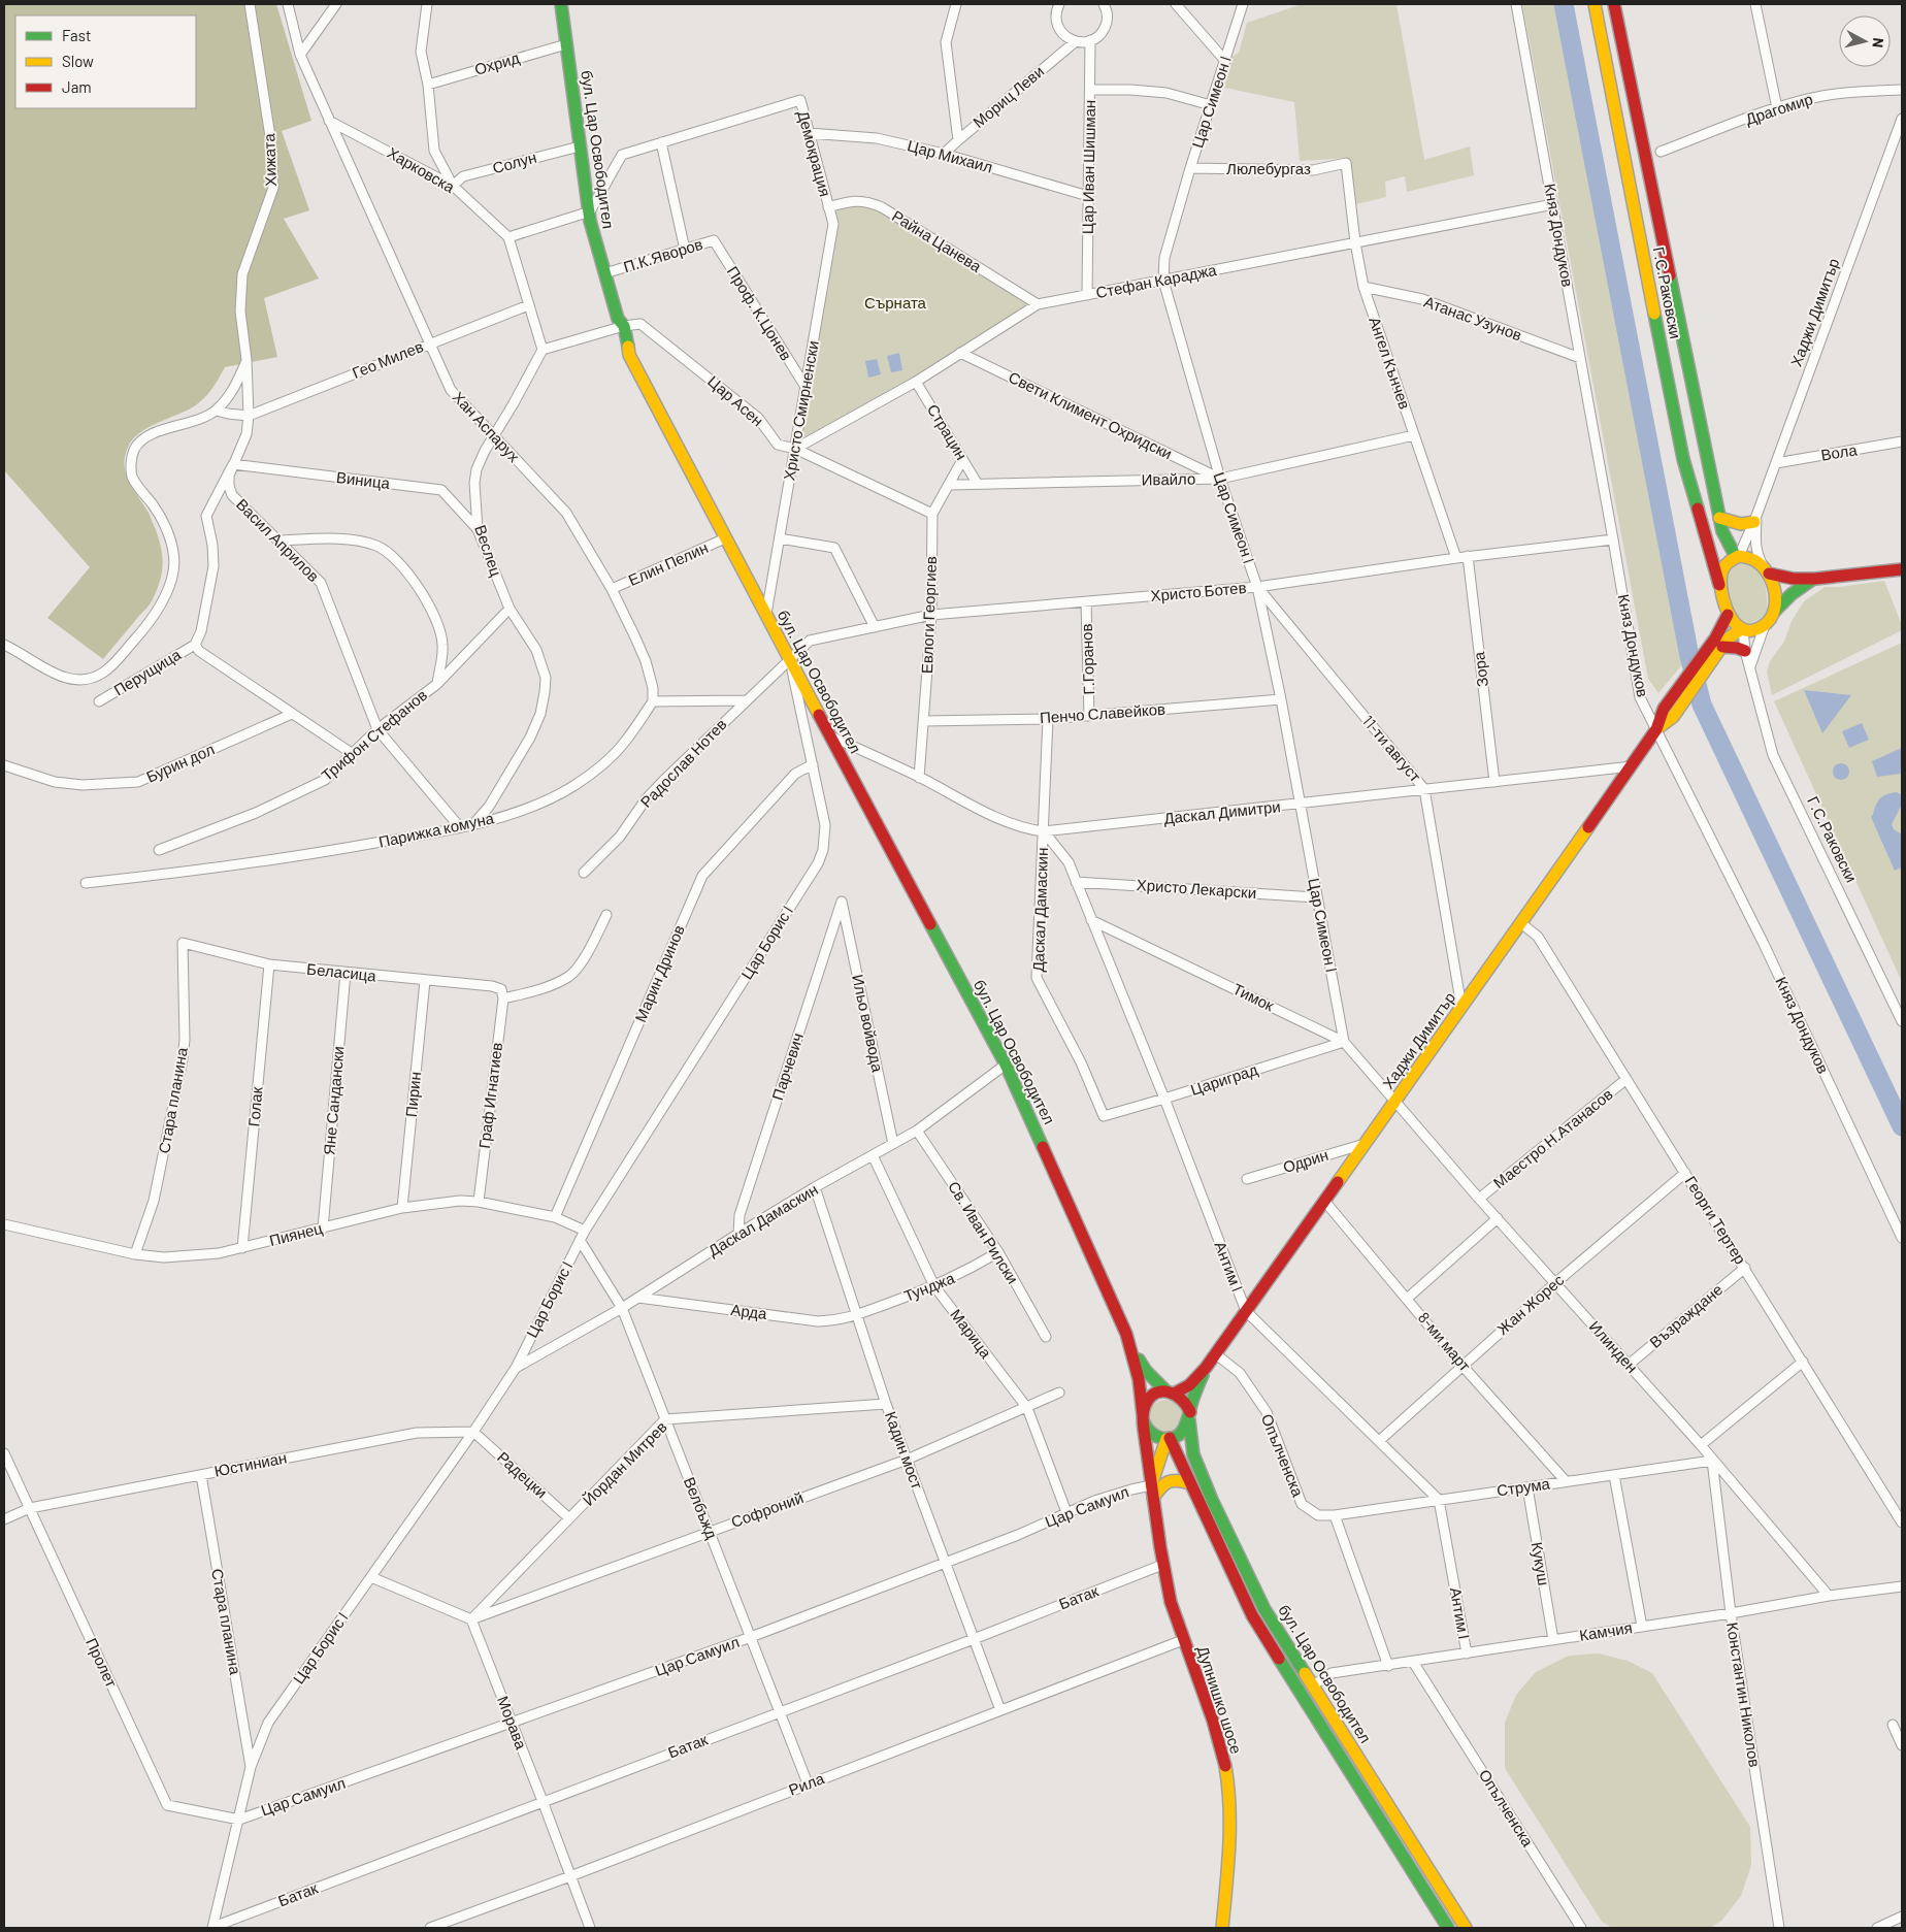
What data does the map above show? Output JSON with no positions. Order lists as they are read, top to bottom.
{
  "streets": {
    "main road": [
      "бул. Цар Освободител",
      "Г.С.Раковски",
      "Хаджи Димитър",
      "Дупнишко шосе"
    ],
    "street": [
      "Охрид",
      "Мориц Леви",
      "Цар Симеон I",
      "Драгомир",
      "Демокрация",
      "Цар Михаил",
      "Хижата",
      "Солун",
      "Цар Иван Шишман",
      "Люлебургаз",
      "Харковска",
      "Княз Дондуков",
      "Райна Цанева",
      "П.К.Яворов",
      "Стефан Караджа",
      "Проф. К.Цонев",
      "Атанас Узунов",
      "Гео Милев",
      "Ангел Кънчев",
      "Цар Асен",
      "Христо Смирненски",
      "Свети Климент Охридски",
      "Хан Аспарух",
      "Страцин",
      "Вола",
      "Ивайло",
      "Виница",
      "Васил Априлов",
      "Веслец",
      "Елин Пелин",
      "Христо Ботев",
      "Евлоги Георгиев",
      "Г.Горанов",
      "Зора",
      "Перущица",
      "Пенчо Славейков",
      "Трифон Стефанов",
      "11-ти август",
      "Бурин дол",
      "Радослав Нотев",
      "Даскал Димитри",
      "Парижка комуна",
      "Христо Лекарски",
      "Даскал Дамаскин",
      "Цар Борис I",
      "Беласица",
      "Марин Дринов",
      "Тимок",
      "Ильо войвода",
      "Парчевич",
      "Цариград",
      "Пирин",
      "Граф Игнатиев",
      "Стара планина",
      "Яне Сандански",
      "Голак",
      "Маестро Н.Атанасов",
      "Одрин",
      "Георги Тертер",
      "Св. Иван Рилски",
      "Пиянец",
      "Антим I",
      "Тунджа",
      "Жан Жорес",
      "Арда",
      "Възраждане",
      "Марица",
      "8-ми март",
      "Илинден",
      "Кадин мост",
      "Опълченска",
      "Йордан Митрев",
      "Юстиниан",
      "Радецки",
      "Струма",
      "Цар Самуил",
      "Велбъжд",
      "Софроний",
      "Кукуш",
      "Батак",
      "Камчия",
      "Пролет",
      "Константин Николов",
      "Морава",
      "Рила"
    ]
  },
  "crossings": [
    ["Охрид", "бул. Цар Освободител"],
    ["Мориц Леви", "Цар Михаил"],
    ["Цар Симеон I", "Люлебургаз"],
    ["Цар Симеон I", "Стефан Караджа"],
    ["Цар Симеон I", "Свети Климент Охридски"],
    ["Цар Симеон I", "Ивайло"],
    ["Цар Симеон I", "Христо Ботев"],
    ["Цар Симеон I", "Пенчо Славейков"],
    ["Цар Симеон I", "11-ти август"],
    ["Цар Симеон I", "Даскал Димитри"],
    ["Цар Симеон I", "Христо Лекарски"],
    ["Цар Симеон I", "Тимок"],
    ["Цар Симеон I", "Цариград"],
    ["бул. Цар Освободител", "Солун"],
    ["бул. Цар Освободител", "Цар Асен"],
    ["бул. Цар Освободител", "Христо Смирненски"],
    ["бул. Цар Освободител", "Елин Пелин"],
    ["бул. Цар Освободител", "Христо Ботев"],
    ["бул. Цар Освободител", "Радослав Нотев"],
    ["бул. Цар Освободител", "Даскал Димитри"],
    ["бул. Цар Освободител", "Даскал Дамаскин"],
    ["бул. Цар Освободител", "Цар Борис I"],
    ["бул. Цар Освободител", "Камчия"],
    ["бул. Цар Освободител", "Дупнишко шосе"],
    ["Демокрация", "Цар Михаил"],
    ["Демокрация", "Райна Цанева"],
    ["Демокрация", "Христо Смирненски"],
    ["Цар Михаил", "Цар Иван Шишман"],
    ["Хижата", "Васил Априлов"],
    ["Солун", "Харковска"],
    ["Цар Иван Шишман", "Стефан Караджа"],
    ["Люлебургаз", "Ангел Кънчев"],
    ["Харковска", "Хан Аспарух"],
    ["Княз Дондуков", "Стефан Караджа"],
    ["Княз Дондуков", "Хаджи Димитър"],
    ["Княз Дондуков", "Атанас Узунов"],
    ["Княз Дондуков", "Христо Ботев"],
    ["Райна Цанева", "Стефан Караджа"],
    ["Райна Цанева", "Христо Смирненски"],
    ["П.К.Яворов", "Проф. К.Цонев"],
    ["Стефан Караджа", "Ангел Кънчев"],
    ["Стефан Караджа", "Цар Асен"],
    ["Стефан Караджа", "Христо Смирненски"],
    ["Стефан Караджа", "Свети Климент Охридски"],
    ["Стефан Караджа", "Страцин"],
    ["Хаджи Димитър", "Вола"],
    ["Хаджи Димитър", "11-ти август"],
    ["Хаджи Димитър", "Даскал Димитри"],
    ["Хаджи Димитър", "Тимок"],
    ["Хаджи Димитър", "Одрин"],
    ["Хаджи Димитър", "Георги Тертер"],
    ["Хаджи Димитър", "Антим I"],
    ["Хаджи Димитър", "8-ми март"],
    ["Хаджи Димитър", "Илинден"],
    ["Хаджи Димитър", "Опълченска"],
    ["Проф. К.Цонев", "Христо Смирненски"],
    ["Атанас Узунов", "Ангел Кънчев"],
    ["Гео Милев", "Хан Аспарух"],
    ["Гео Милев", "Васил Априлов"],
    ["Ангел Кънчев", "Ивайло"],
    ["Ангел Кънчев", "Христо Ботев"],
    ["Цар Асен", "Христо Смирненски"],
    ["Цар Асен", "Евлоги Георгиев"],
    ["Свети Климент Охридски", "Ивайло"],
    ["Хан Аспарух", "Веслец"],
    ["Хан Аспарух", "Елин Пелин"],
    ["Хан Аспарух", "Парижка комуна"],
    ["Страцин", "Ивайло"],
    ["Страцин", "Евлоги Георгиев"],
    ["Ивайло", "Евлоги Георгиев"],
    ["Виница", "Васил Априлов"],
    ["Виница", "Веслец"],
    ["Васил Априлов", "Трифон Стефанов"],
    ["Васил Априлов", "Парижка комуна"],
    ["Веслец", "Трифон Стефанов"],
    ["Веслец", "Парижка комуна"],
    ["Христо Ботев", "Евлоги Георгиев"],
    ["Христо Ботев", "Г.Горанов"],
    ["Христо Ботев", "Зора"],
    ["Христо Ботев", "11-ти август"],
    ["Христо Ботев", "Радослав Нотев"],
    ["Христо Ботев", "Цар Борис I"],
    ["Евлоги Георгиев", "Пенчо Славейков"],
    ["Евлоги Георгиев", "Даскал Димитри"],
    ["Г.Горанов", "Пенчо Славейков"],
    ["Зора", "Даскал Димитри"],
    ["Пенчо Славейков", "Даскал Дамаскин"],
    ["11-ти август", "Даскал Димитри"],
    ["Радослав Нотев", "Цар Борис I"],
    ["Даскал Димитри", "Даскал Дамаскин"],
    ["Даскал Димитри", "Антим I"],
    ["Христо Лекарски", "Антим I"],
    ["Даскал Дамаскин", "Цар Борис I"],
    ["Даскал Дамаскин", "Ильо войвода"],
    ["Даскал Дамаскин", "Парчевич"],
    ["Даскал Дамаскин", "Цариград"],
    ["Даскал Дамаскин", "Св. Иван Рилски"],
    ["Даскал Дамаскин", "Антим I"],
    ["Даскал Дамаскин", "Арда"],
    ["Даскал Дамаскин", "Марица"],
    ["Даскал Дамаскин", "Кадин мост"],
    ["Даскал Дамаскин", "Велбъжд"],
    ["Цар Борис I", "Марин Дринов"],
    ["Цар Борис I", "Стара планина"],
    ["Цар Борис I", "Пиянец"],
    ["Цар Борис I", "Юстиниан"],
    ["Цар Борис I", "Радецки"],
    ["Цар Борис I", "Цар Самуил"],
    ["Цар Борис I", "Велбъжд"],
    ["Цар Борис I", "Батак"],
    ["Цар Борис I", "Пролет"],
    ["Беласица", "Пирин"],
    ["Беласица", "Граф Игнатиев"],
    ["Беласица", "Стара планина"],
    ["Беласица", "Яне Сандански"],
    ["Беласица", "Голак"],
    ["Марин Дринов", "Пиянец"],
    ["Тимок", "Цариград"],
    ["Тимок", "Антим I"],
    ["Тимок", "Илинден"],
    ["Ильо войвода", "Парчевич"],
    ["Цариград", "Антим I"],
    ["Пирин", "Пиянец"],
    ["Граф Игнатиев", "Пиянец"],
    ["Стара планина", "Пиянец"],
    ["Стара планина", "Юстиниан"],
    ["Яне Сандански", "Пиянец"],
    ["Голак", "Пиянец"],
    ["Маестро Н.Атанасов", "Георги Тертер"],
    ["Маестро Н.Атанасов", "Илинден"],
    ["Георги Тертер", "Жан Жорес"],
    ["Георги Тертер", "Възраждане"],
    ["Св. Иван Рилски", "Тунджа"],
    ["Антим I", "Жан Жорес"],
    ["Антим I", "Струма"],
    ["Антим I", "Камчия"],
    ["Тунджа", "Арда"],
    ["Тунджа", "Марица"],
    ["Тунджа", "Кадин мост"],
    ["Жан Жорес", "8-ми март"],
    ["Жан Жорес", "Илинден"],
    ["Арда", "Кадин мост"],
    ["Възраждане", "Илинден"],
    ["Марица", "Цар Самуил"],
    ["Марица", "Софроний"],
    ["8-ми март", "Струма"],
    ["Илинден", "Струма"],
    ["Илинден", "Камчия"],
    ["Илинден", "Константин Николов"],
    ["Кадин мост", "Йордан Митрев"],
    ["Кадин мост", "Цар Самуил"],
    ["Кадин мост", "Софроний"],
    ["Кадин мост", "Батак"],
    ["Кадин мост", "Рила"],
    ["Опълченска", "Струма"],
    ["Опълченска", "Камчия"],
    ["Йордан Митрев", "Радецки"],
    ["Йордан Митрев", "Велбъжд"],
    ["Йордан Митрев", "Софроний"],
    ["Йордан Митрев", "Морава"],
    ["Юстиниан", "Радецки"],
    ["Юстиниан", "Пролет"],
    ["Струма", "Кукуш"],
    ["Струма", "Константин Николов"],
    ["Цар Самуил", "Велбъжд"],
    ["Цар Самуил", "Пролет"],
    ["Цар Самуил", "Дупнишко шосе"],
    ["Цар Самуил", "Морава"],
    ["Велбъжд", "Софроний"],
    ["Велбъжд", "Батак"],
    ["Велбъжд", "Рила"],
    ["Софроний", "Морава"],
    ["Кукуш", "Камчия"],
    ["Батак", "Дупнишко шосе"],
    ["Батак", "Морава"],
    ["Камчия", "Константин Николов"],
    ["Дупнишко шосе", "Рила"],
    ["Морава", "Рила"]
  ],
  "parks": ["Сърната"],
  "legend": ["Fast", "Slow", "Jam"],
  "north": "right"
}
